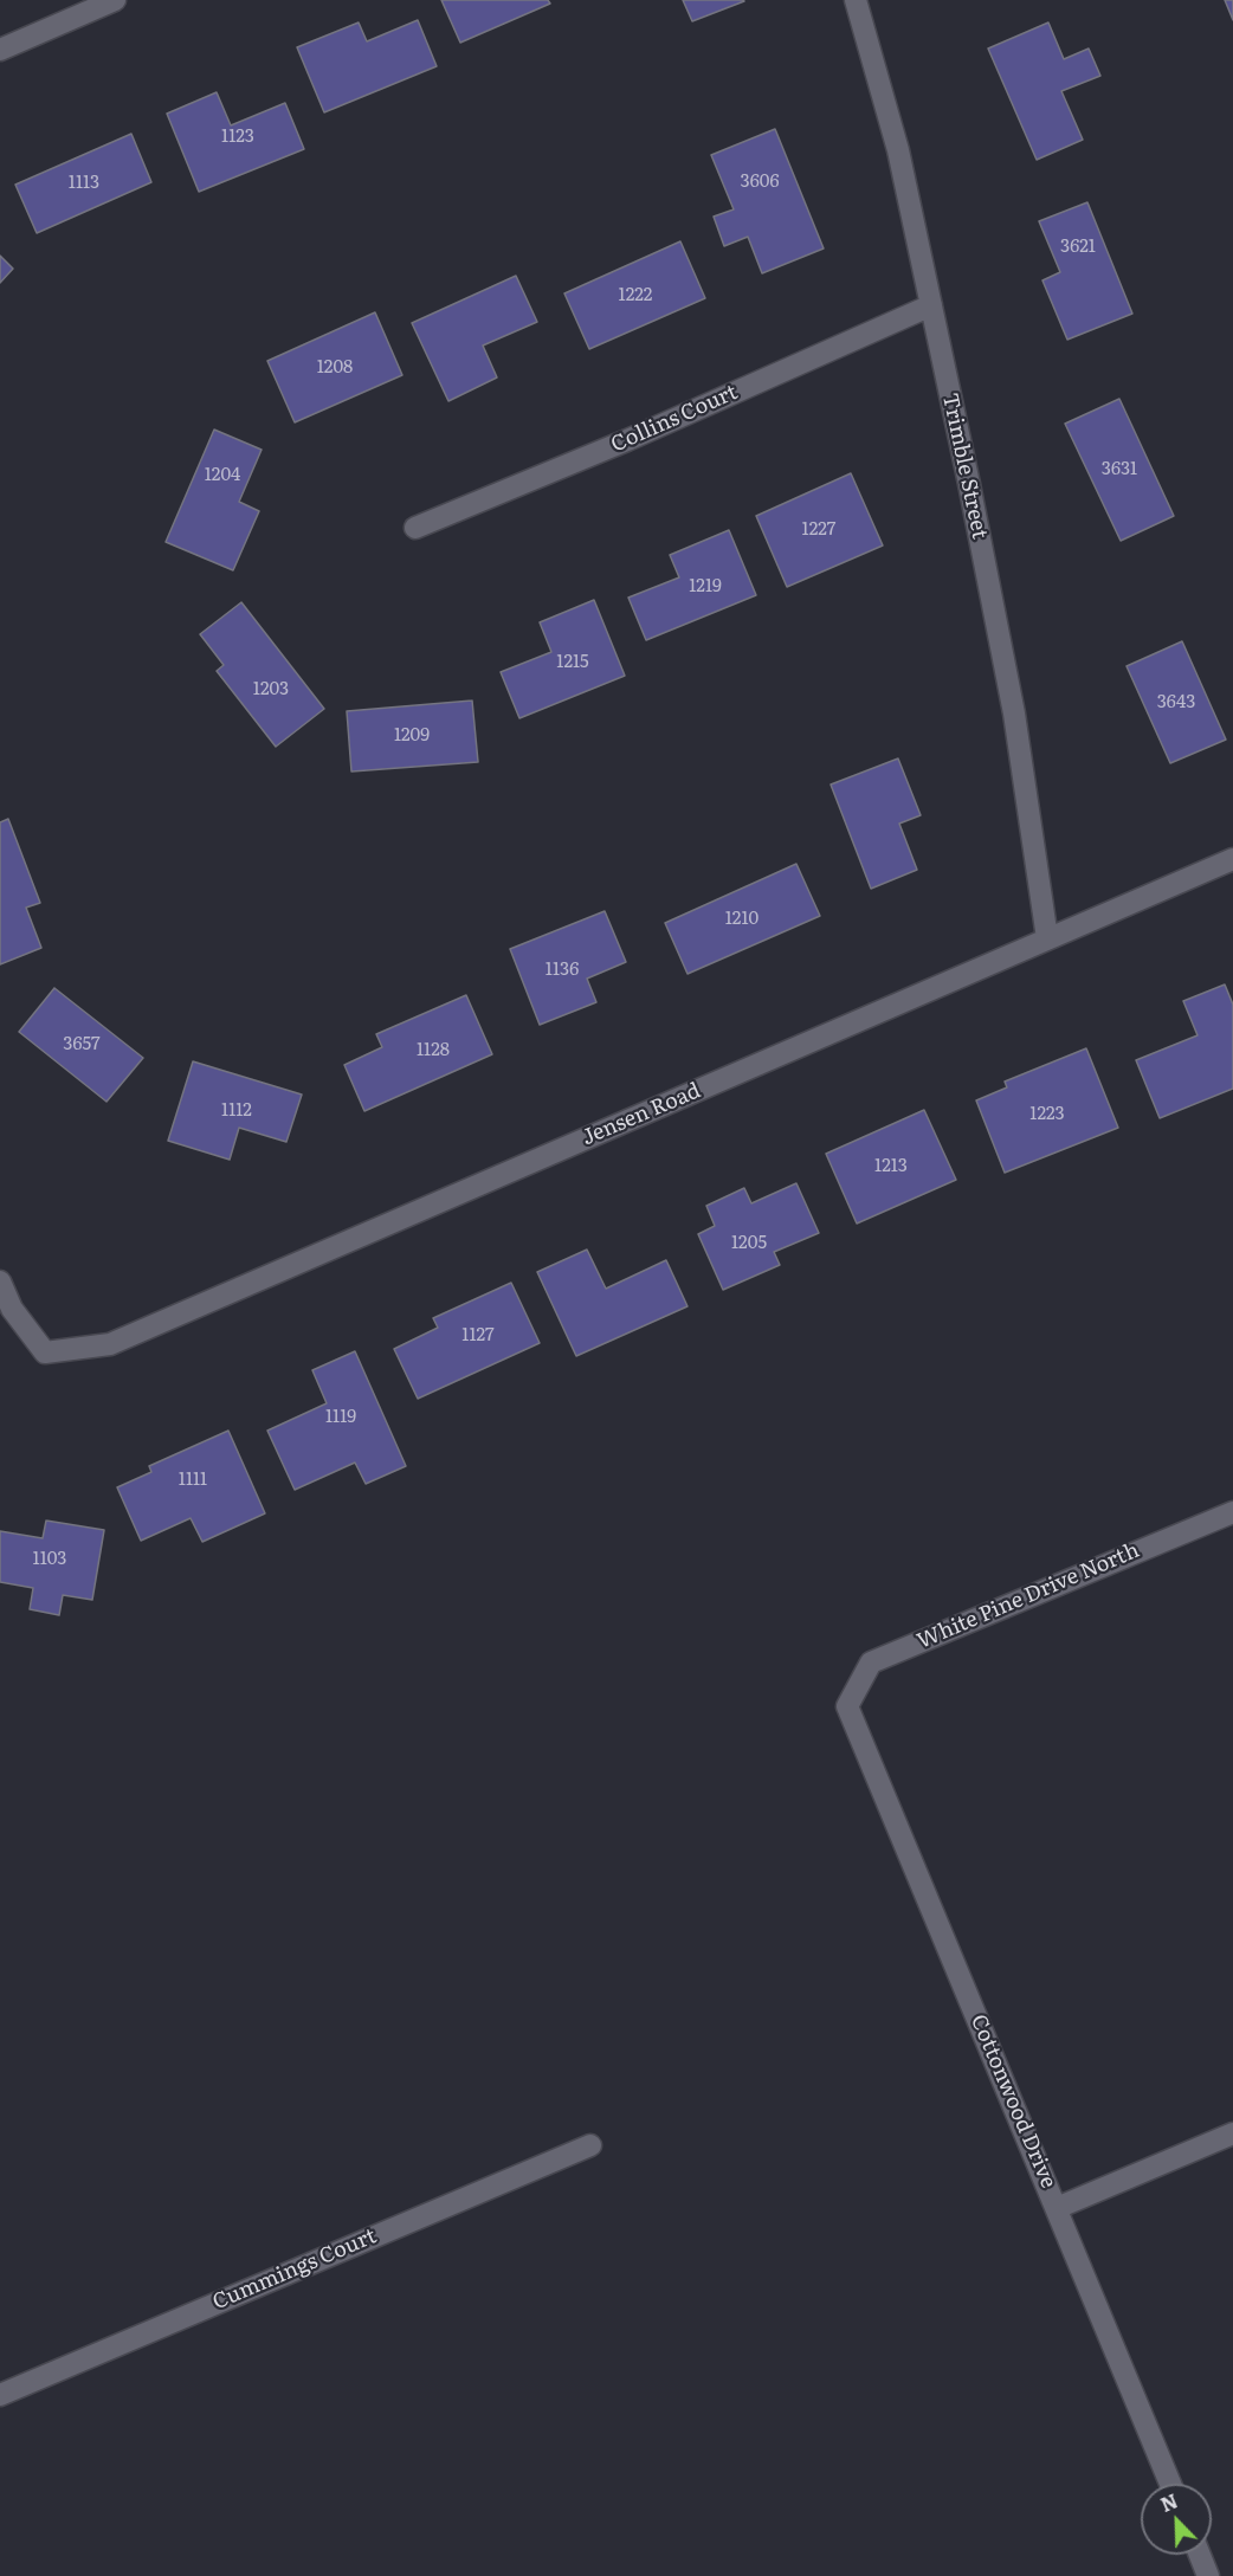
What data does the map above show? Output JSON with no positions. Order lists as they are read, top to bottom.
{
  "streets": {
    "street": [
      "Collins Court",
      "Trimble Street",
      "Jensen Road",
      "White Pine Drive North",
      "Cottonwood Drive",
      "Cummings Court"
    ]
  },
  "crossings": [
    ["Collins Court", "Trimble Street"],
    ["Trimble Street", "Jensen Road"],
    ["White Pine Drive North", "Cottonwood Drive"]
  ],
  "house_numbers": [
    "1123",
    "3606",
    "1113",
    "3621",
    "1222",
    "1208",
    "3631",
    "1204",
    "1227",
    "1219",
    "1215",
    "1203",
    "3643",
    "1209",
    "1210",
    "1136",
    "3657",
    "1128",
    "1112",
    "1223",
    "1213",
    "1205",
    "1127",
    "1119",
    "1111",
    "1103"
  ],
  "north": "top left"
}
